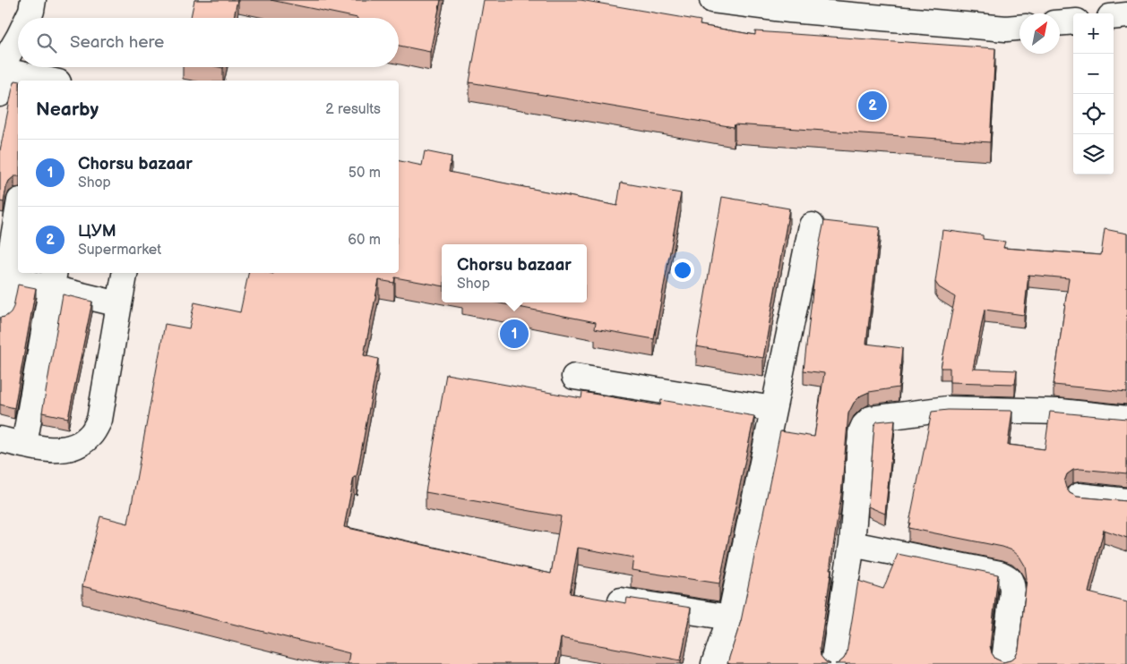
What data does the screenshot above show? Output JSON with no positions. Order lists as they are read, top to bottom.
{
  "north": "top right",
  "page": {
    "map_buttons": ["+", "−"],
    "search": "Search here",
    "heading": ["Nearby", "2 results"],
    "pins": ["2", "1"],
    "list": [
      {
        "mark": "1",
        "name": "Chorsu bazaar",
        "note": "Shop",
        "value": "50 m"
      },
      {
        "mark": "2",
        "name": "ЦУМ",
        "note": "Supermarket",
        "value": "60 m"
      }
    ],
    "popup": ["Chorsu bazaar", "Shop"]
  }
}
